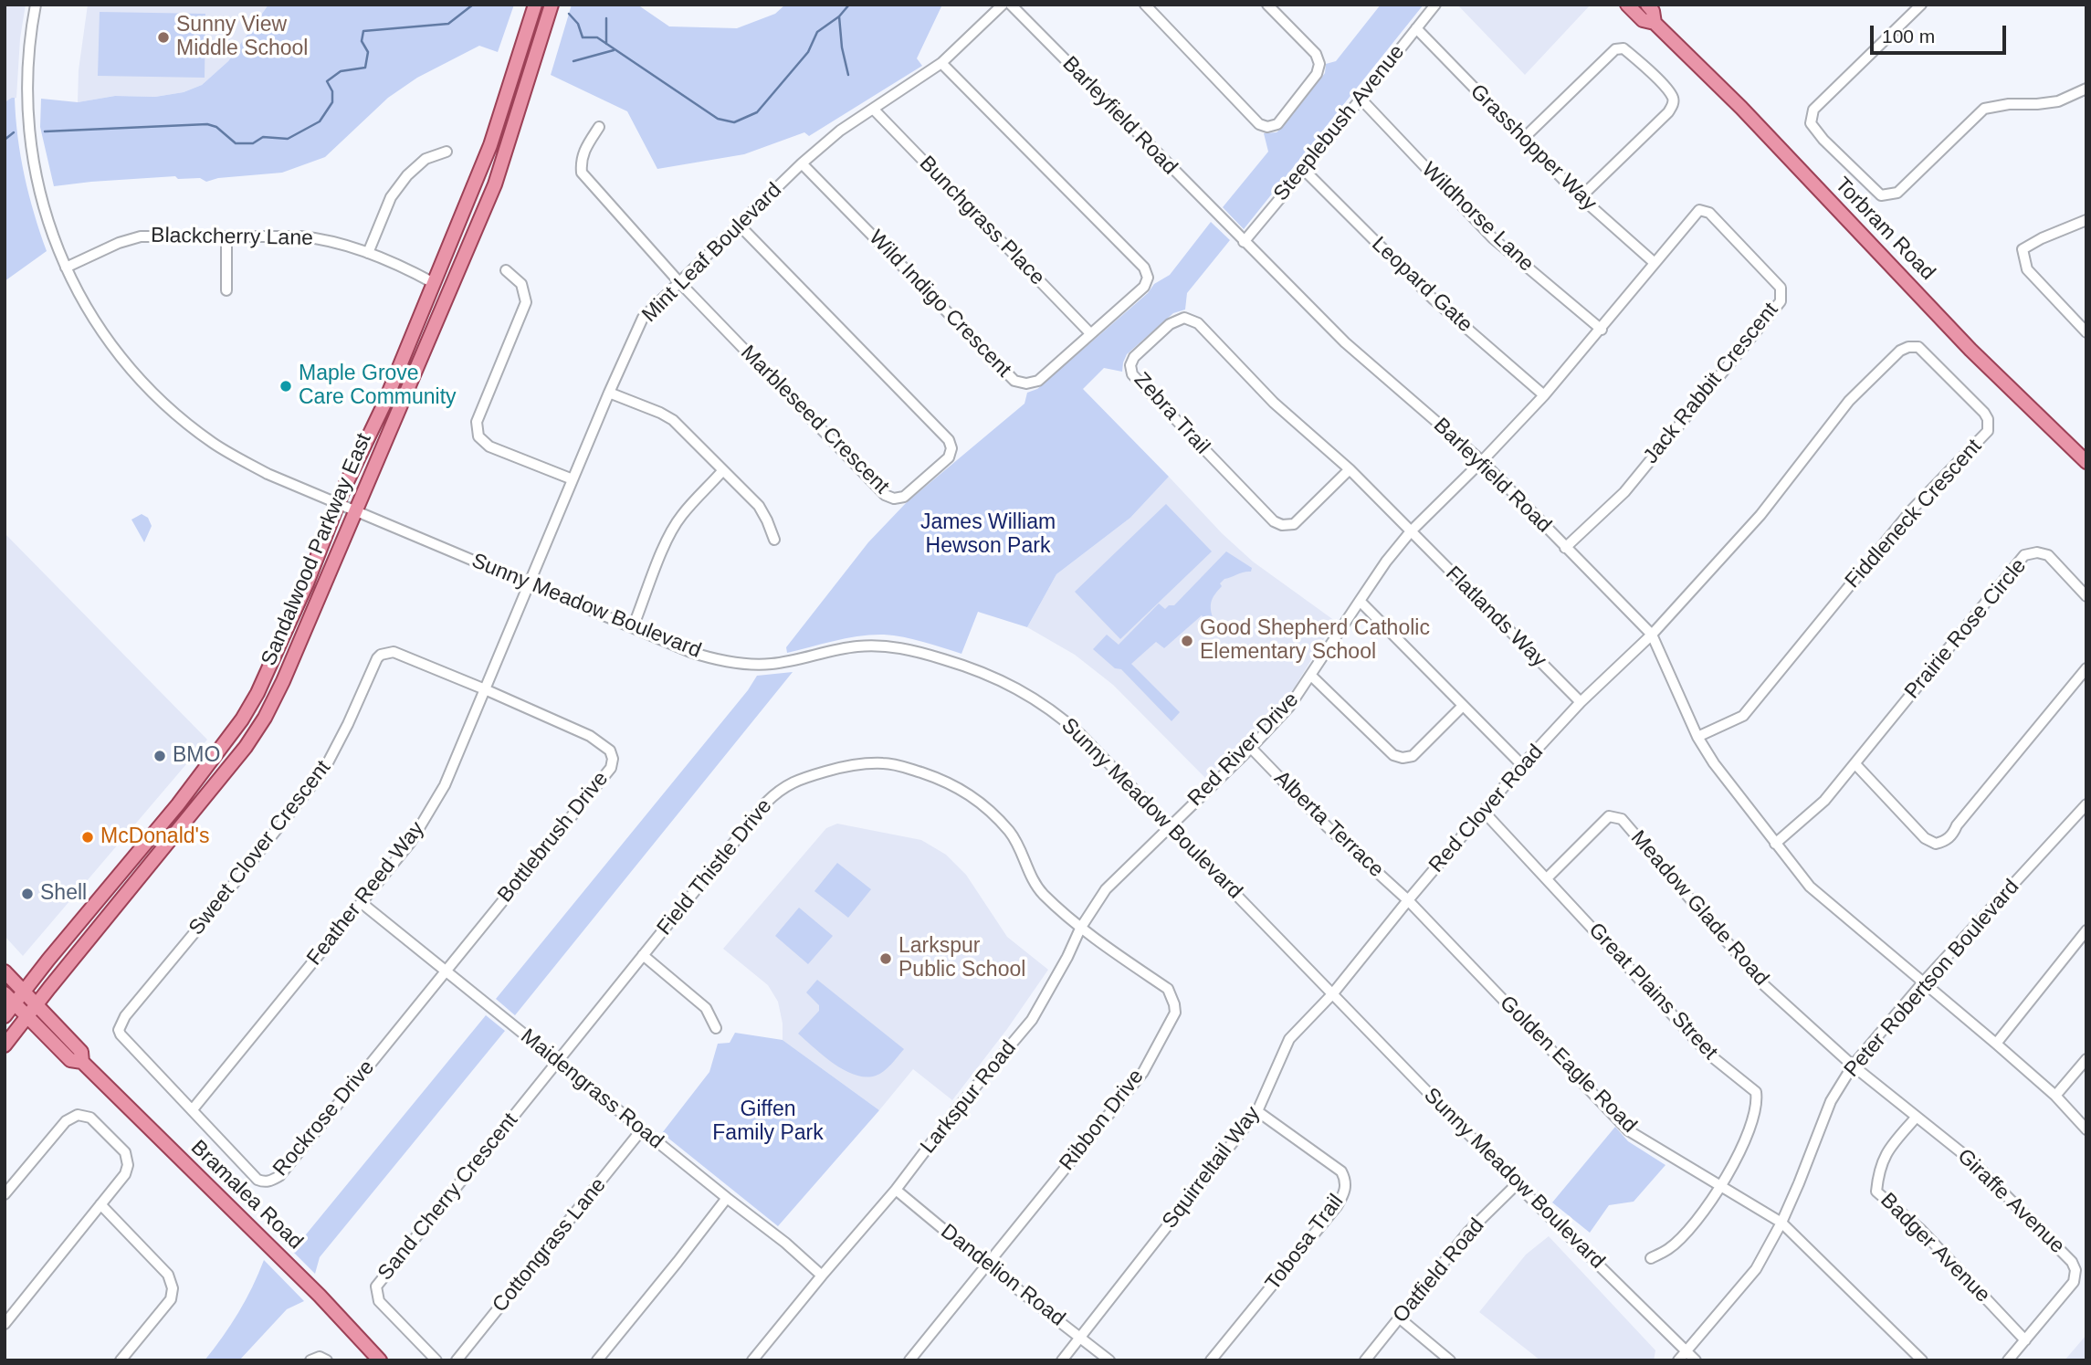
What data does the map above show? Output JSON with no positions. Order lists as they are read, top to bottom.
{
  "streets": {
    "main road": ["Torbram Road", "Sandalwood Parkway East", "Bramalea Road"],
    "street": [
      "Barleyfield Road",
      "Steeplebush Avenue",
      "Grasshopper Way",
      "Wildhorse Lane",
      "Bunchgrass Place",
      "Blackcherry Lane",
      "Mint Leaf Boulevard",
      "Leopard Gate",
      "Wild Indigo Crescent",
      "Jack Rabbit Crescent",
      "Zebra Trail",
      "Marbleseed Crescent",
      "Fiddleneck Crescent",
      "Sunny Meadow Boulevard",
      "Flatlands Way",
      "Prairie Rose Circle",
      "Red River Drive",
      "Red Clover Road",
      "Alberta Terrace",
      "Bottlebrush Drive",
      "Sweet Clover Crescent",
      "Field Thistle Drive",
      "Feather Reed Way",
      "Meadow Glade Road",
      "Peter Robertson Boulevard",
      "Great Plains Street",
      "Golden Eagle Road",
      "Maidengrass Road",
      "Larkspur Road",
      "Rockrose Drive",
      "Ribbon Drive",
      "Squirreltail Way",
      "Sand Cherry Crescent",
      "Giraffe Avenue",
      "Tobosa Trail",
      "Cottongrass Lane",
      "Badger Avenue",
      "Oatfield Road",
      "Dandelion Road"
    ]
  },
  "crossings": [
    ["Barleyfield Road", "Steeplebush Avenue"],
    ["Barleyfield Road", "Jack Rabbit Crescent"],
    ["Barleyfield Road", "Fiddleneck Crescent"],
    ["Barleyfield Road", "Prairie Rose Circle"],
    ["Barleyfield Road", "Red River Drive"],
    ["Barleyfield Road", "Red Clover Road"],
    ["Barleyfield Road", "Peter Robertson Boulevard"],
    ["Steeplebush Avenue", "Grasshopper Way"],
    ["Steeplebush Avenue", "Wildhorse Lane"],
    ["Steeplebush Avenue", "Leopard Gate"],
    ["Grasshopper Way", "Jack Rabbit Crescent"],
    ["Wildhorse Lane", "Jack Rabbit Crescent"],
    ["Bunchgrass Place", "Mint Leaf Boulevard"],
    ["Bunchgrass Place", "Wild Indigo Crescent"],
    ["Blackcherry Lane", "Sandalwood Parkway East"],
    ["Blackcherry Lane", "Sunny Meadow Boulevard"],
    ["Mint Leaf Boulevard", "Wild Indigo Crescent"],
    ["Mint Leaf Boulevard", "Marbleseed Crescent"],
    ["Mint Leaf Boulevard", "Sunny Meadow Boulevard"],
    ["Mint Leaf Boulevard", "Feather Reed Way"],
    ["Leopard Gate", "Jack Rabbit Crescent"],
    ["Jack Rabbit Crescent", "Red River Drive"],
    ["Zebra Trail", "Flatlands Way"],
    ["Zebra Trail", "Red River Drive"],
    ["Fiddleneck Crescent", "Red Clover Road"],
    ["Sandalwood Parkway East", "Sunny Meadow Boulevard"],
    ["Sandalwood Parkway East", "Bramalea Road"],
    ["Sunny Meadow Boulevard", "Red River Drive"],
    ["Sunny Meadow Boulevard", "Red Clover Road"],
    ["Sunny Meadow Boulevard", "Feather Reed Way"],
    ["Sunny Meadow Boulevard", "Peter Robertson Boulevard"],
    ["Sunny Meadow Boulevard", "Larkspur Road"],
    ["Sunny Meadow Boulevard", "Squirreltail Way"],
    ["Sunny Meadow Boulevard", "Oatfield Road"],
    ["Flatlands Way", "Red River Drive"],
    ["Flatlands Way", "Red Clover Road"],
    ["Red River Drive", "Alberta Terrace"],
    ["Red River Drive", "Larkspur Road"],
    ["Red Clover Road", "Alberta Terrace"],
    ["Red Clover Road", "Great Plains Street"],
    ["Red Clover Road", "Golden Eagle Road"],
    ["Red Clover Road", "Squirreltail Way"],
    ["Alberta Terrace", "Golden Eagle Road"],
    ["Bottlebrush Drive", "Sweet Clover Crescent"],
    ["Bottlebrush Drive", "Feather Reed Way"],
    ["Bottlebrush Drive", "Maidengrass Road"],
    ["Bottlebrush Drive", "Rockrose Drive"],
    ["Sweet Clover Crescent", "Feather Reed Way"],
    ["Sweet Clover Crescent", "Rockrose Drive"],
    ["Field Thistle Drive", "Maidengrass Road"],
    ["Field Thistle Drive", "Larkspur Road"],
    ["Field Thistle Drive", "Ribbon Drive"],
    ["Field Thistle Drive", "Sand Cherry Crescent"],
    ["Feather Reed Way", "Maidengrass Road"],
    ["Feather Reed Way", "Rockrose Drive"],
    ["Meadow Glade Road", "Peter Robertson Boulevard"],
    ["Meadow Glade Road", "Great Plains Street"],
    ["Meadow Glade Road", "Giraffe Avenue"],
    ["Peter Robertson Boulevard", "Golden Eagle Road"],
    ["Peter Robertson Boulevard", "Giraffe Avenue"],
    ["Great Plains Street", "Golden Eagle Road"],
    ["Maidengrass Road", "Larkspur Road"],
    ["Maidengrass Road", "Rockrose Drive"],
    ["Maidengrass Road", "Sand Cherry Crescent"],
    ["Maidengrass Road", "Cottongrass Lane"],
    ["Larkspur Road", "Ribbon Drive"],
    ["Larkspur Road", "Dandelion Road"],
    ["Ribbon Drive", "Dandelion Road"],
    ["Squirreltail Way", "Tobosa Trail"],
    ["Squirreltail Way", "Dandelion Road"],
    ["Giraffe Avenue", "Badger Avenue"]
  ],
  "parks": ["James William Hewson Park", "Giffen Family Park"],
  "places": [
    "Sunny View Middle School",
    "Maple Grove Care Community",
    "Good Shepherd Catholic Elementary School",
    "BMO",
    "McDonald's",
    "Shell",
    "Larkspur Public School"
  ],
  "scale_bar": "100 m"
}
